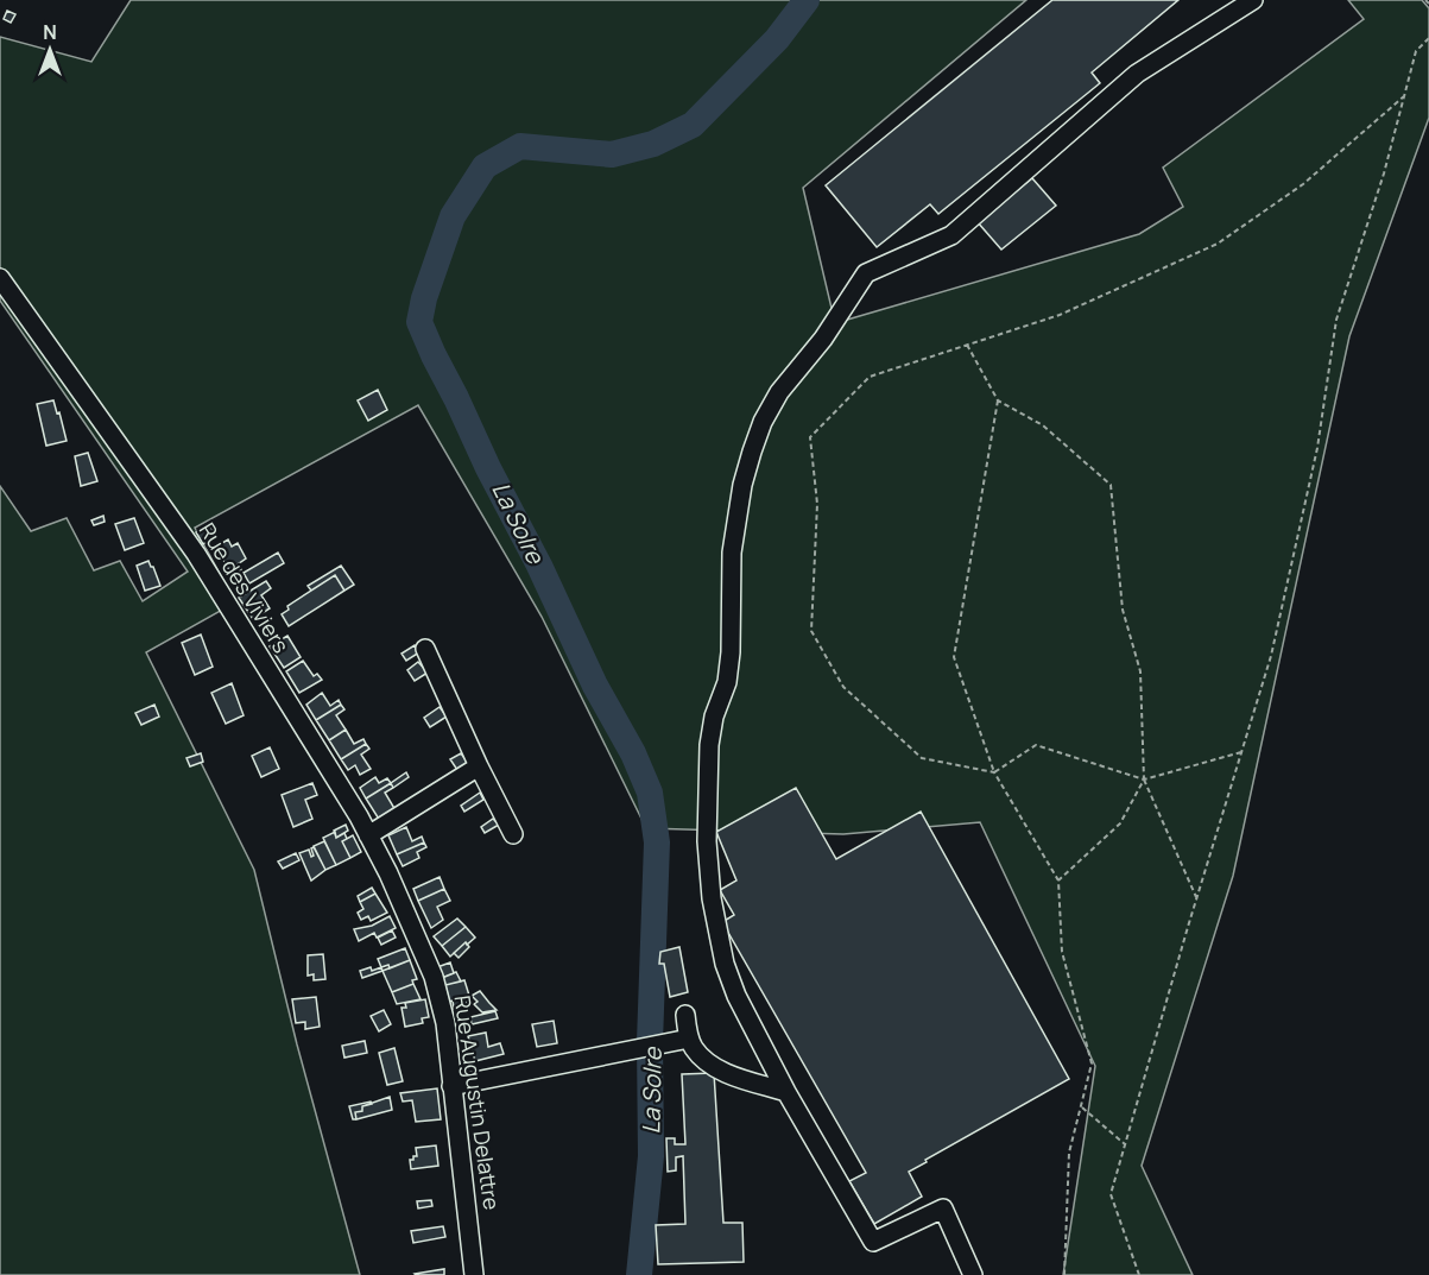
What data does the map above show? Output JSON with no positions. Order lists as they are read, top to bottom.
{
  "streets": {
    "street": ["Rue des Viviers", "Rue Augustin Delattre"]
  },
  "crossings": [
    ["Rue des Viviers", "Rue Augustin Delattre"]
  ],
  "water": ["La Solre"],
  "north": "top"
}
